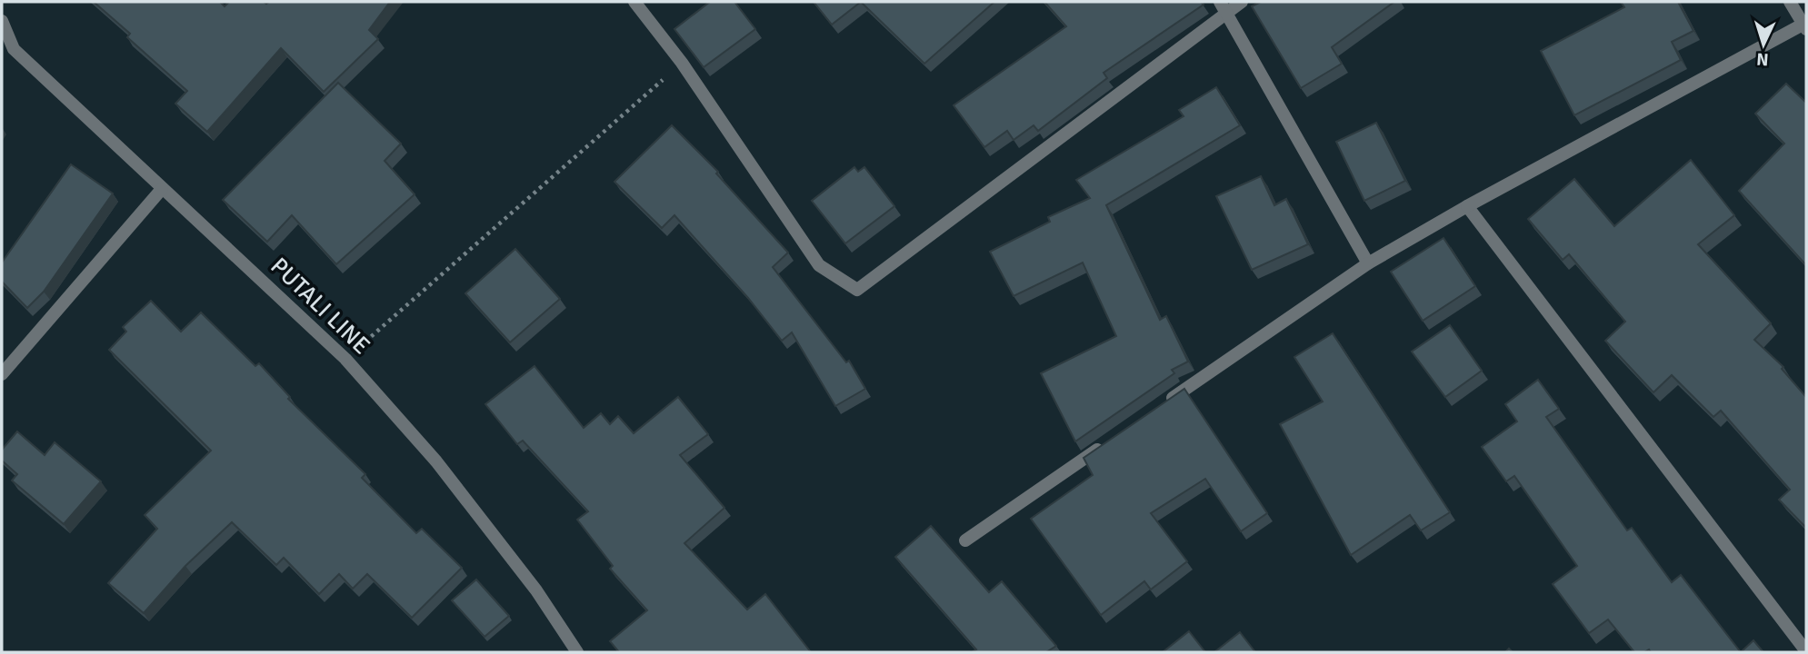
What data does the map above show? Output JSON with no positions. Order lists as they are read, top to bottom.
{
  "streets": {
    "street": ["PUTALI LINE"]
  },
  "north": "bottom"
}
